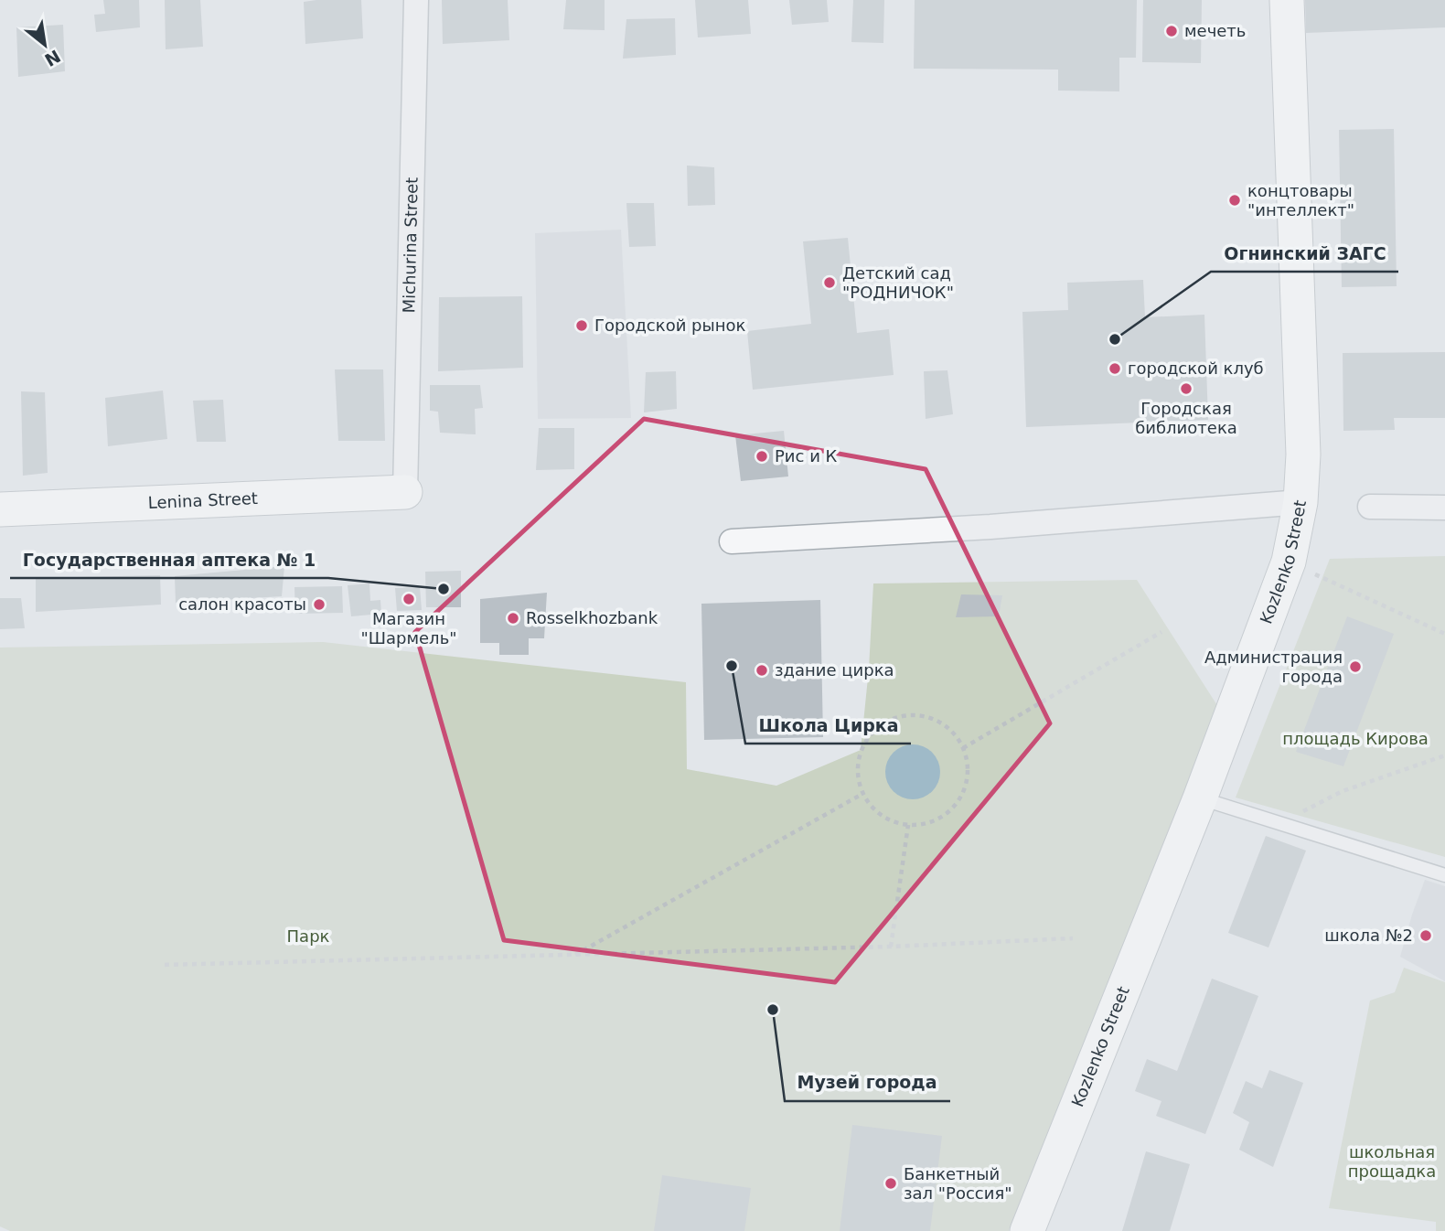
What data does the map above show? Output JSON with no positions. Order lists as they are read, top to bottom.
{
  "streets": {
    "street": ["Michurina Street", "Lenina Street", "Kozlenko Street"]
  },
  "crossings": [
    ["Michurina Street", "Lenina Street"]
  ],
  "parks": ["площадь Кирова", "Парк", "школьная прощадка"],
  "places": [
    "мечеть",
    "концтовары \"интеллект\"",
    "Детский сад \"РОДНИЧОК\"",
    "Городской рынок",
    "Огнинский ЗАГС",
    "городской клуб",
    "Городская библиотека",
    "Рис и К",
    "Государственная аптека № 1",
    "Магазин \"Шармель\"",
    "салон красоты",
    "Rosselkhozbank",
    "Школа Цирка",
    "Администрация города",
    "здание цирка",
    "школа №2",
    "Музей города",
    "Банкетный зал \"Россия\""
  ],
  "north": "bottom right"
}
